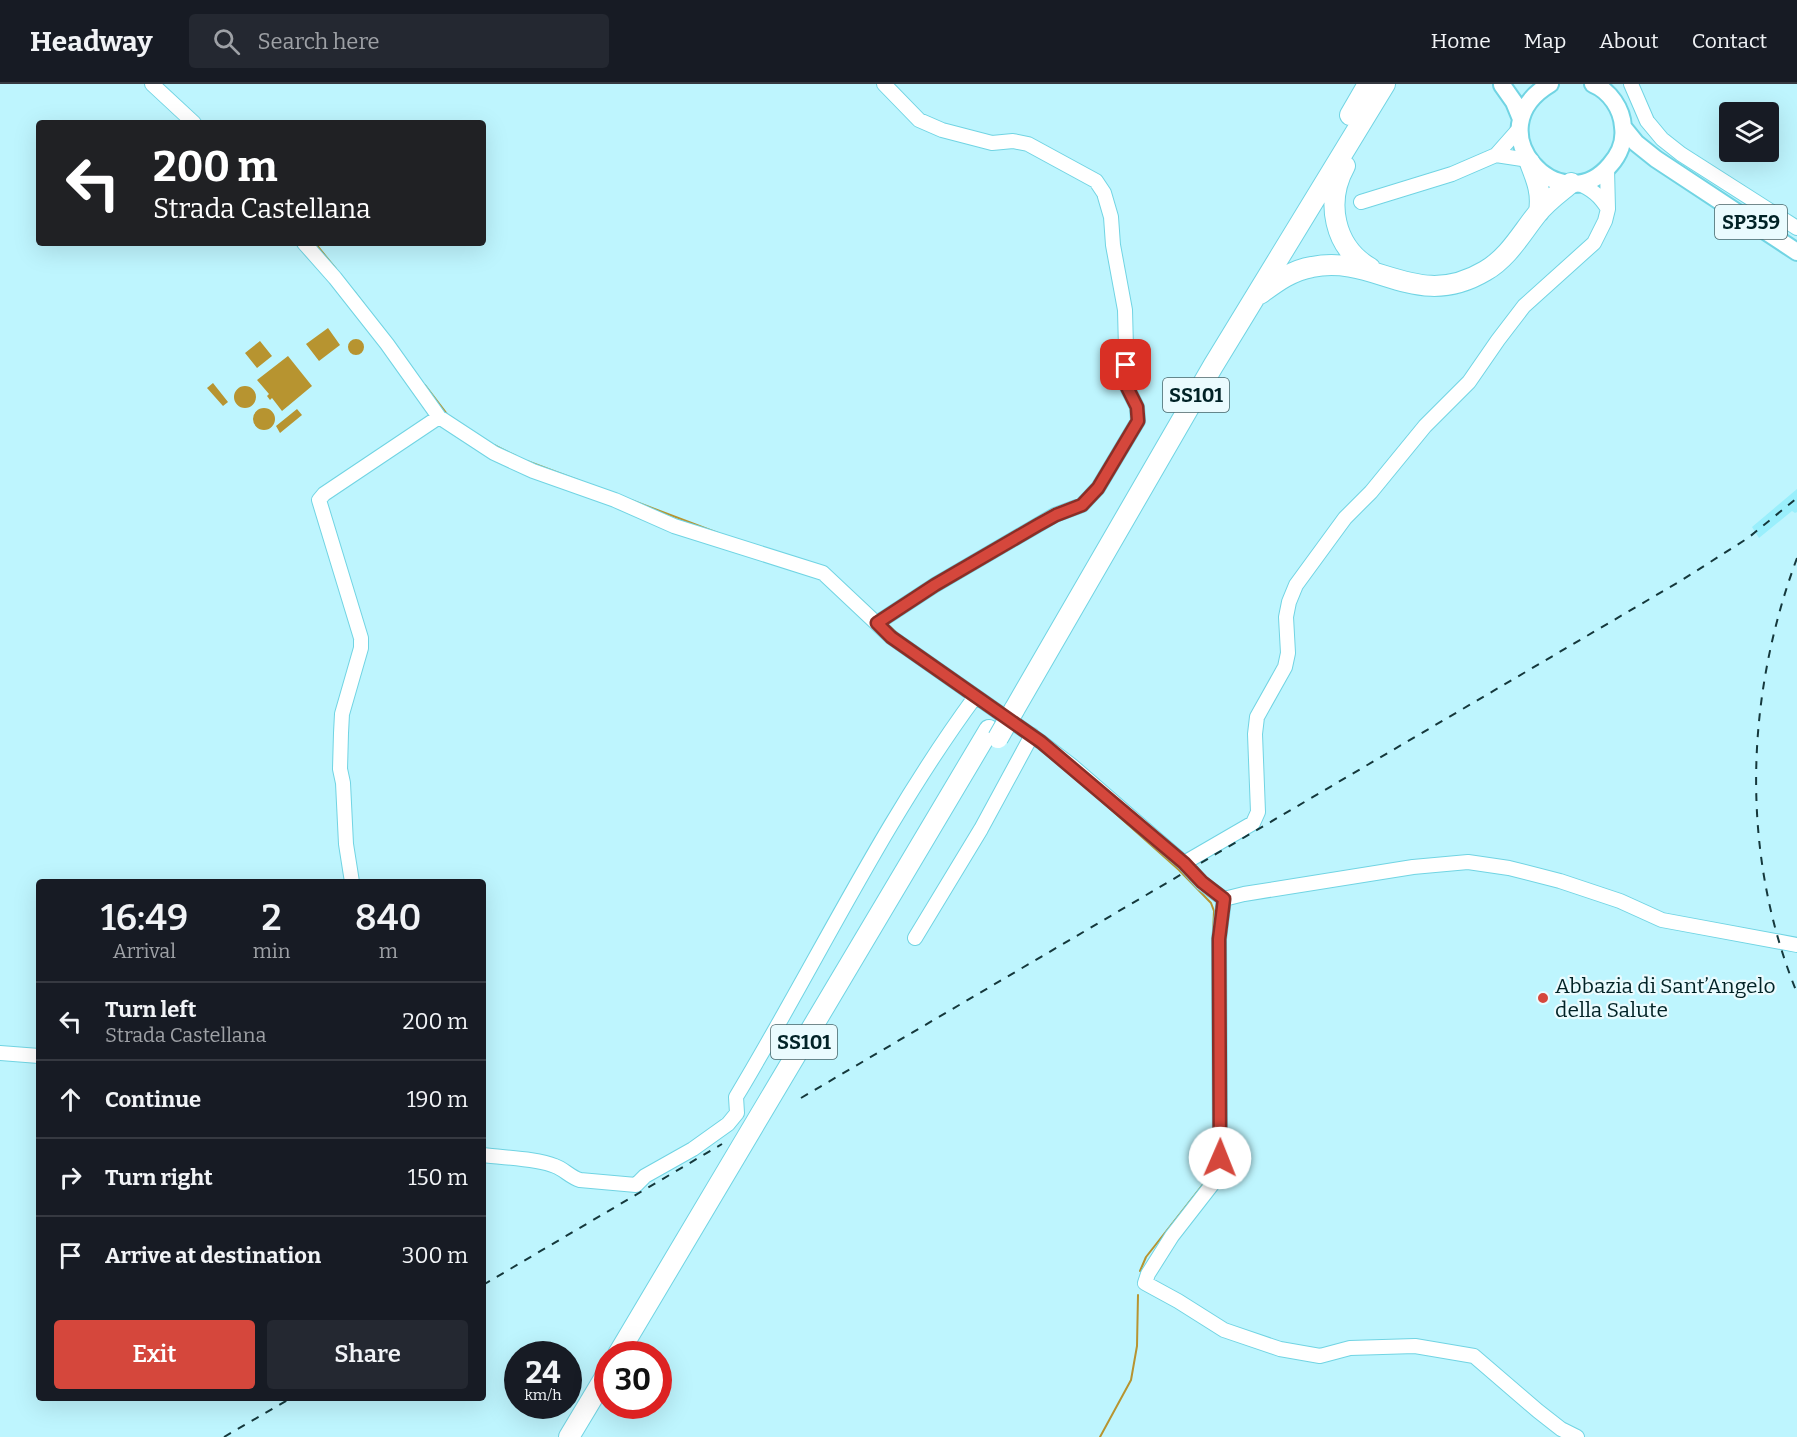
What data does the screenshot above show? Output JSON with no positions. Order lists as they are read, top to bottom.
{
  "streets": {
    "highway": ["SS101"],
    "main road": ["SP359"]
  },
  "places": ["Abbazia di Sant’Angelo della Salute"],
  "page": {
    "header": "Headway",
    "search": "Search here",
    "nav": [
      "Home",
      "Map",
      "About",
      "Contact"
    ],
    "turn": ["200 m", "Strada Castellana"],
    "eta": [
      "16:49",
      "Arrival",
      "2",
      "min",
      "840",
      "m"
    ],
    "list": [
      {
        "name": "Turn left",
        "note": "Strada Castellana",
        "value": "200 m"
      },
      {
        "name": "Continue",
        "value": "190 m"
      },
      {
        "name": "Turn right",
        "value": "150 m"
      },
      {
        "name": "Arrive at destination",
        "value": "300 m"
      }
    ],
    "buttons": ["Exit", "Share"],
    "speed": "24 km/h",
    "limit": "30"
  }
}
